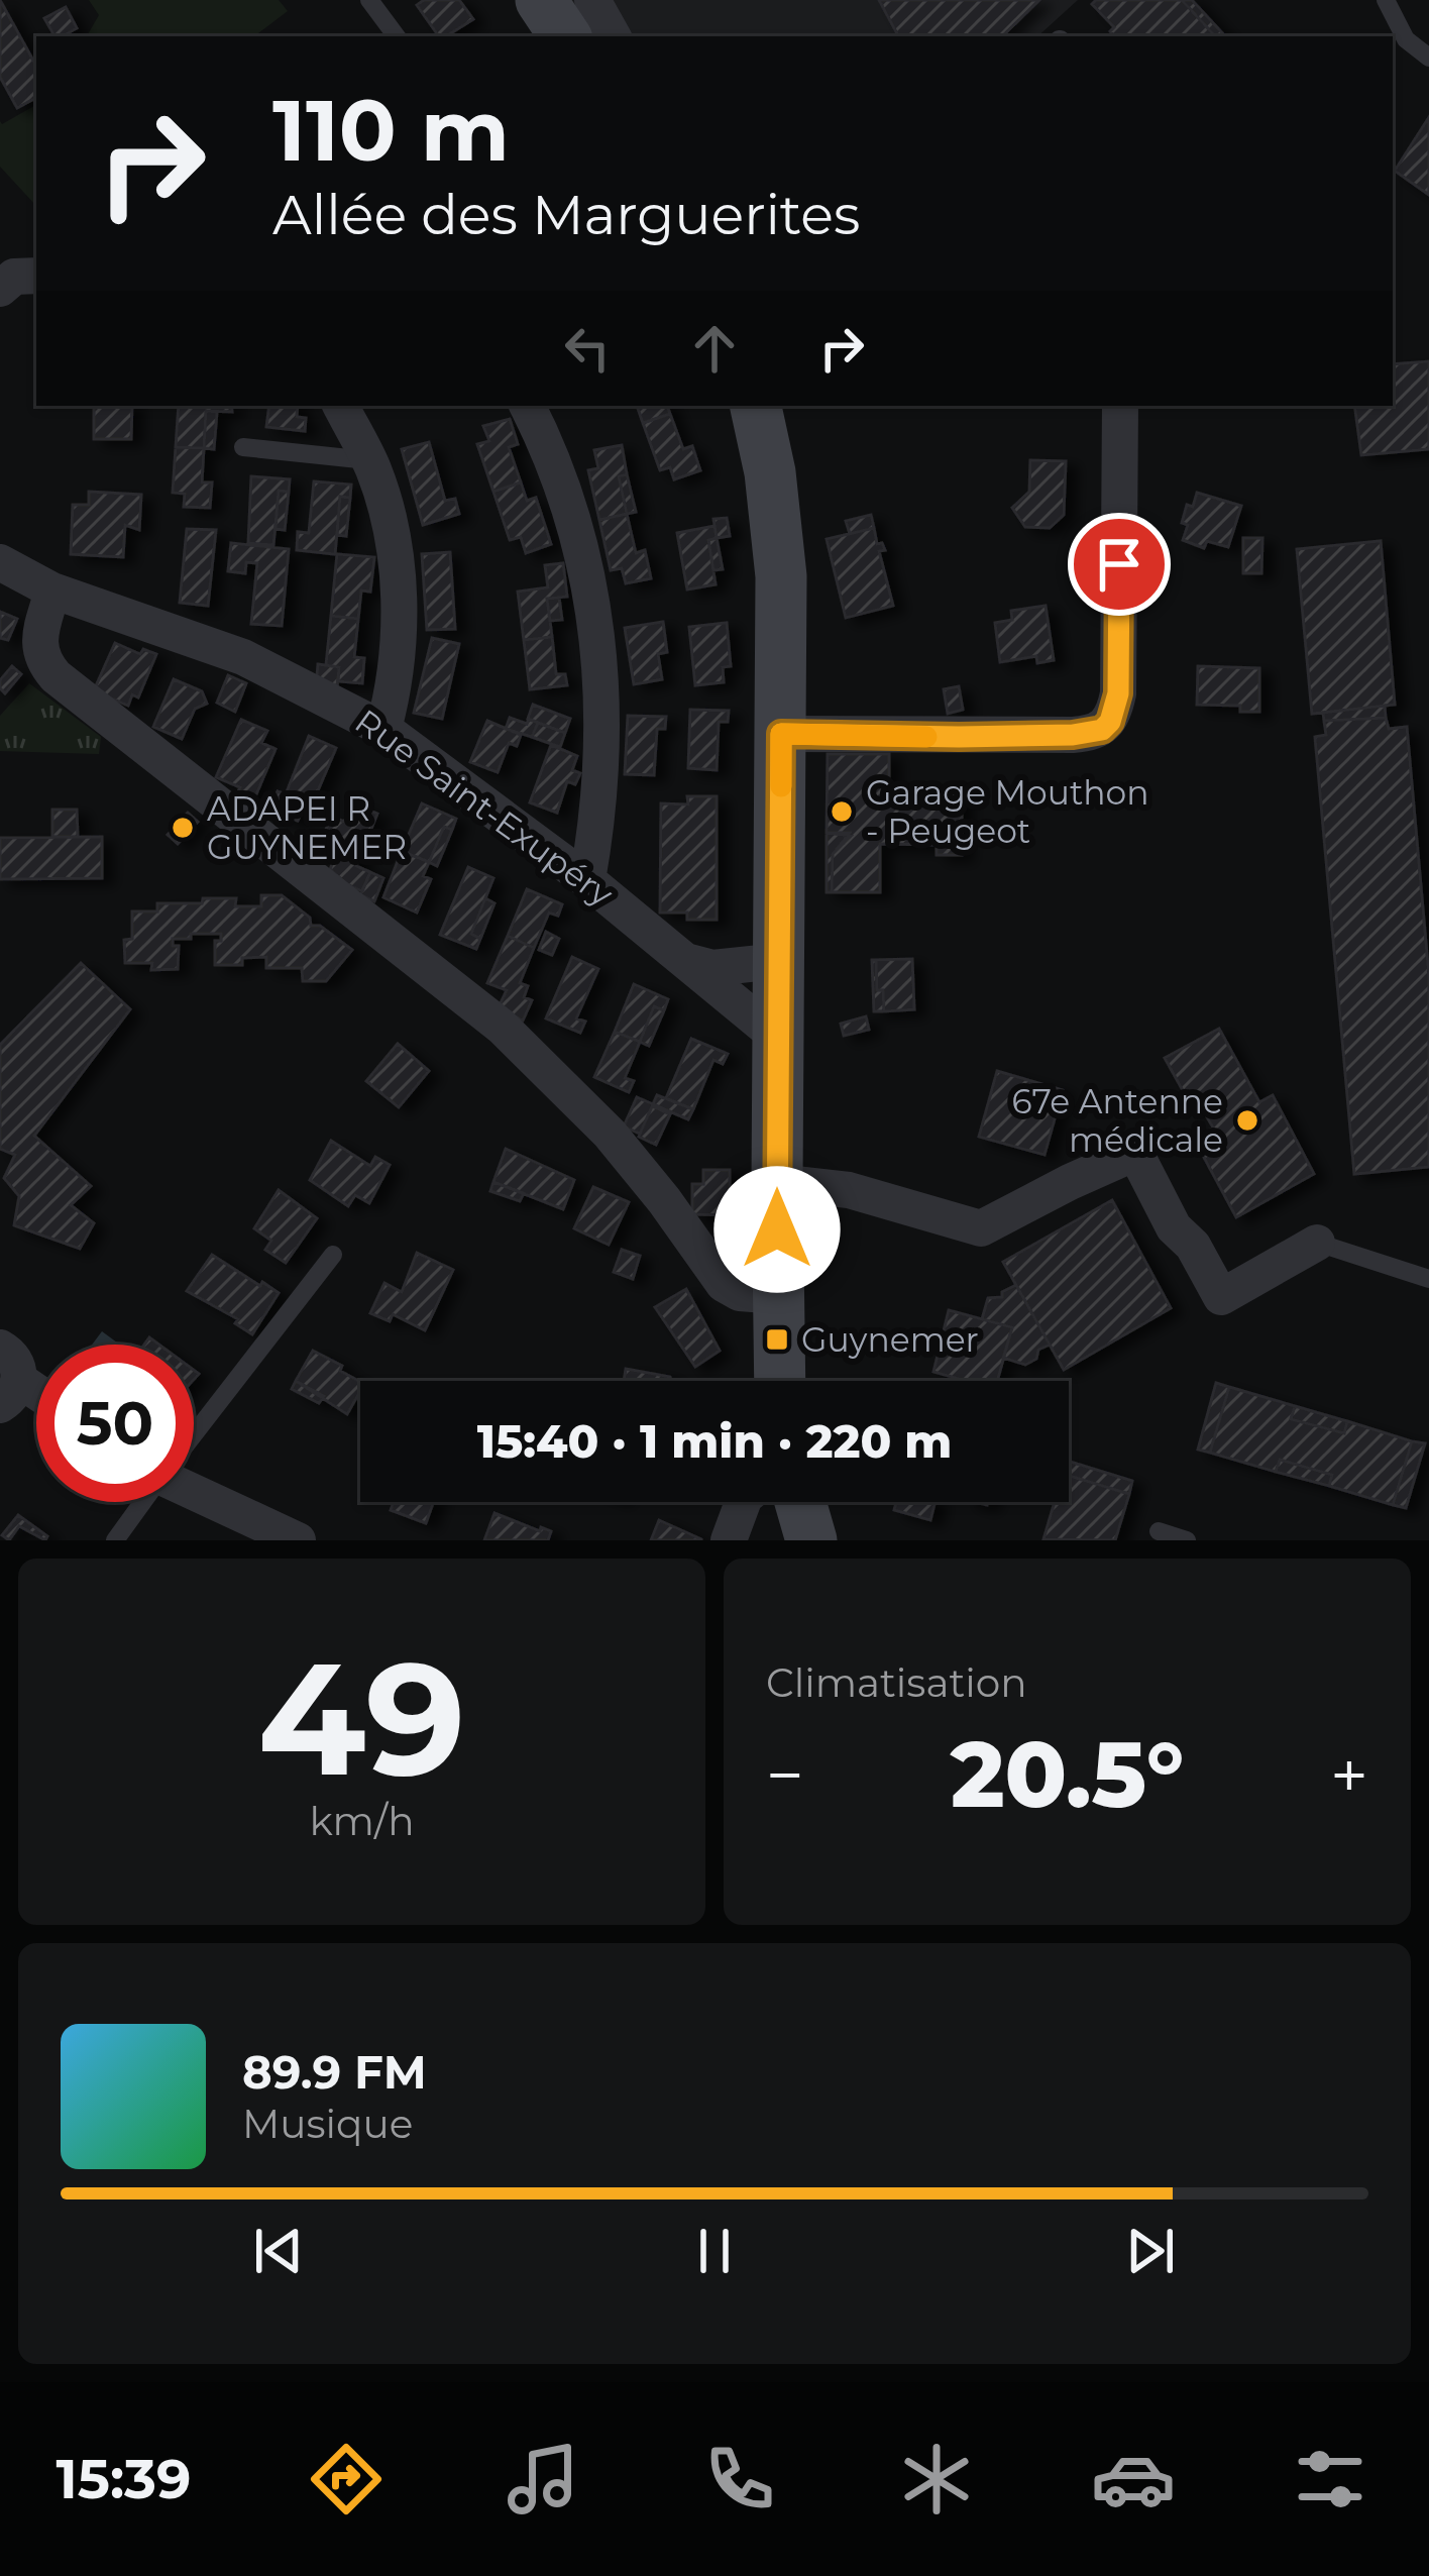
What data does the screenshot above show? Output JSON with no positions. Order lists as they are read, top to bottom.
{
  "streets": {
    "street": ["Rue Saint-Exupéry"]
  },
  "places": {
    "other": ["Garage Mouthon - Peugeot", "ADAPEI R GUYNEMER", "67e Antenne médicale"],
    "transit": ["Guynemer"]
  },
  "page": {
    "turn": ["110 m", "Allée des Marguerites"],
    "limit": "50",
    "trip": "15:40 · 1 min · 220 m",
    "tile": [
      ["49", "km/h"],
      "Climatisation"
    ],
    "heat": ["−", "20.5°", "+"],
    "song": ["89.9 FM", "Musique"],
    "tabs": "15:39"
  }
}
